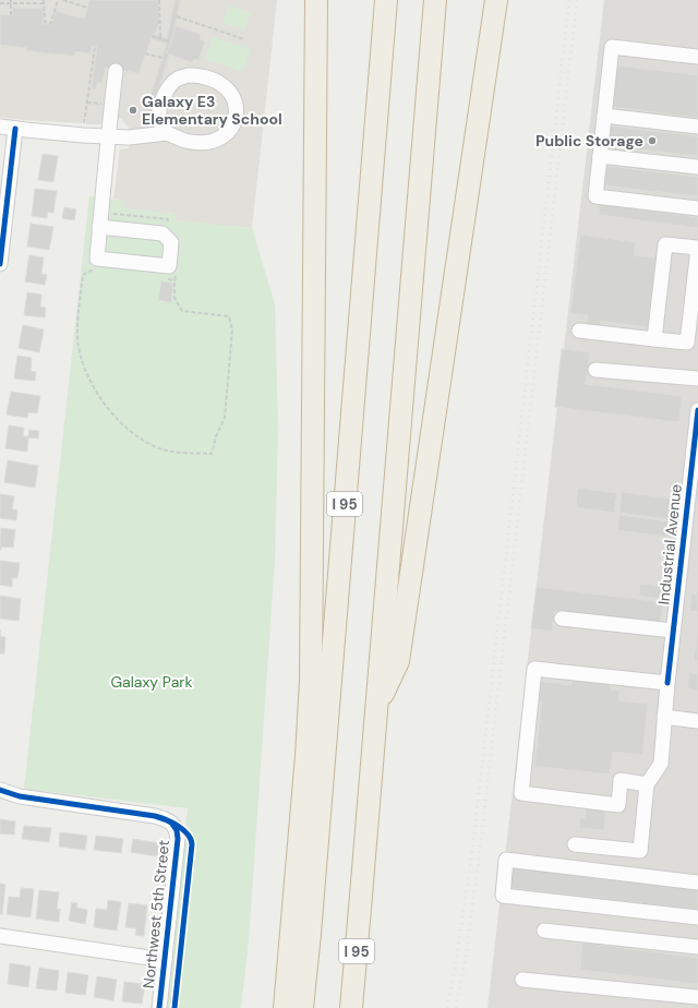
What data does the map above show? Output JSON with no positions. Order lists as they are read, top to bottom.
{
  "streets": {
    "highway": ["I 95"],
    "street": ["Industrial Avenue", "Northwest 5th Street"]
  },
  "parks": ["Galaxy Park"],
  "places": ["Galaxy E3 Elementary School", "Public Storage"]
}
